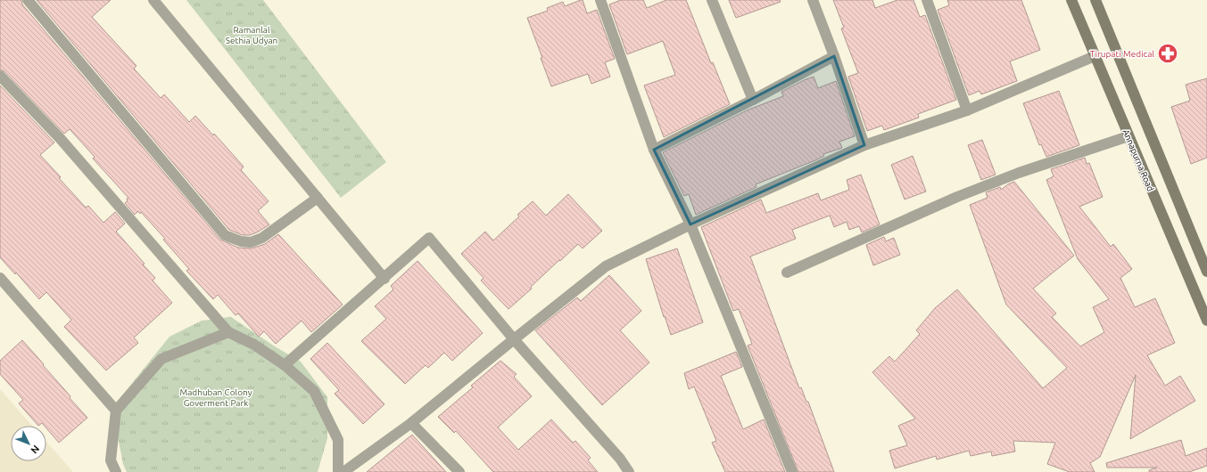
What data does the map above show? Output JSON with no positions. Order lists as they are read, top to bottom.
{
  "streets": {
    "main road": ["Annapurna Road"]
  },
  "parks": ["Ramanlal Sethia Udyan", "Madhuban Colony Goverment Park"],
  "places": {
    "pharmacy": ["Tirupati Medical"]
  },
  "north": "bottom right"
}
